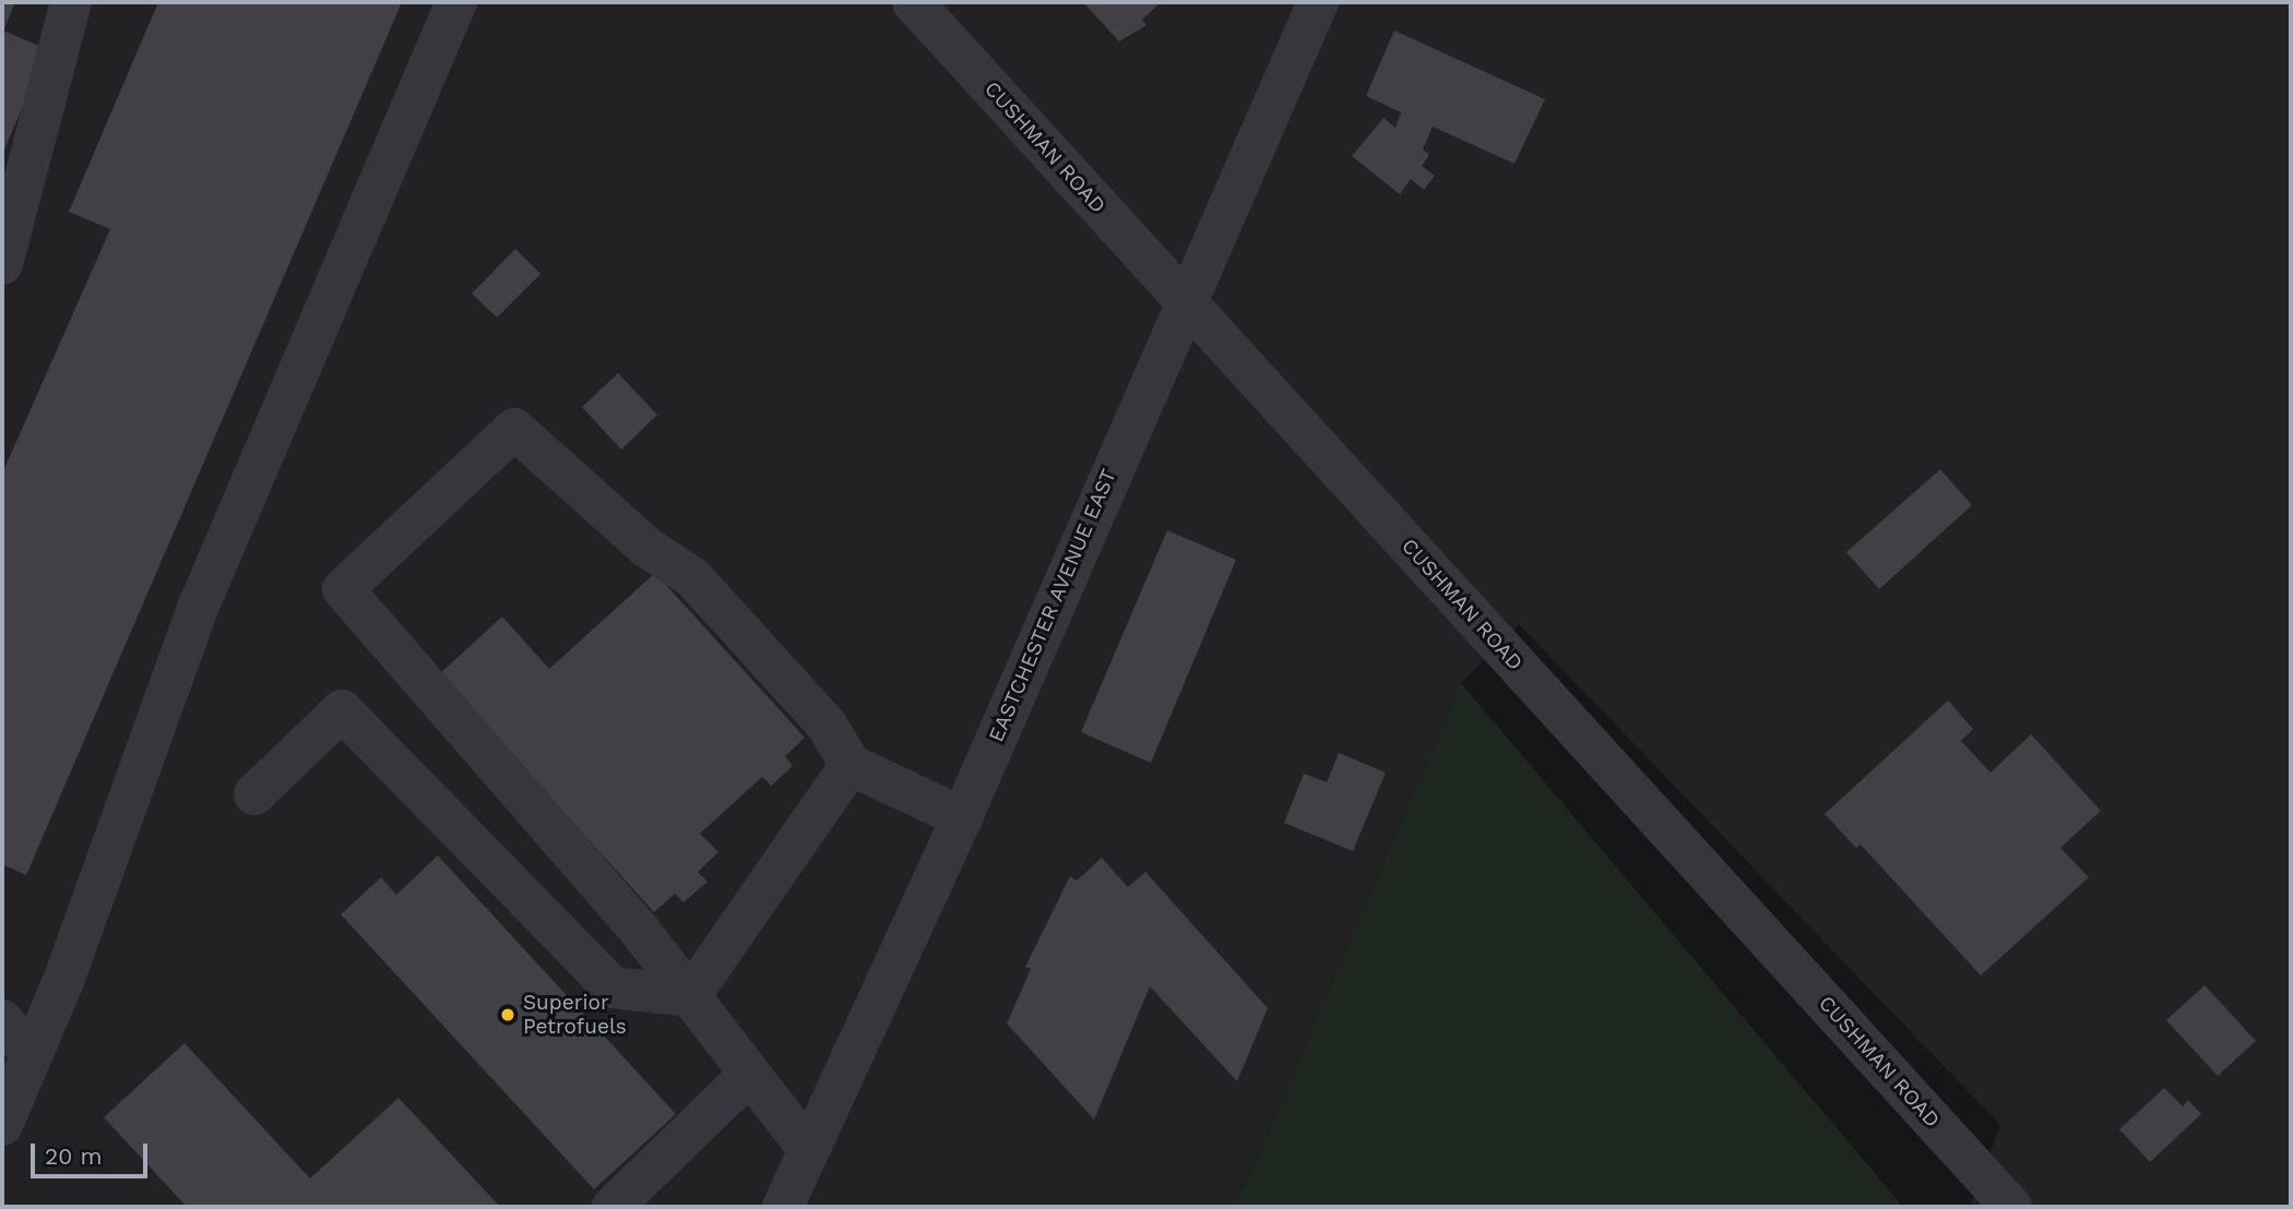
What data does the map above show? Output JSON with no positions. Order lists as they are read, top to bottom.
{
  "streets": {
    "street": ["CUSHMAN ROAD", "EASTCHESTER AVENUE EAST"]
  },
  "crossings": [
    ["CUSHMAN ROAD", "EASTCHESTER AVENUE EAST"]
  ],
  "places": ["Superior Petrofuels"],
  "scale_bar": "20 m"
}
